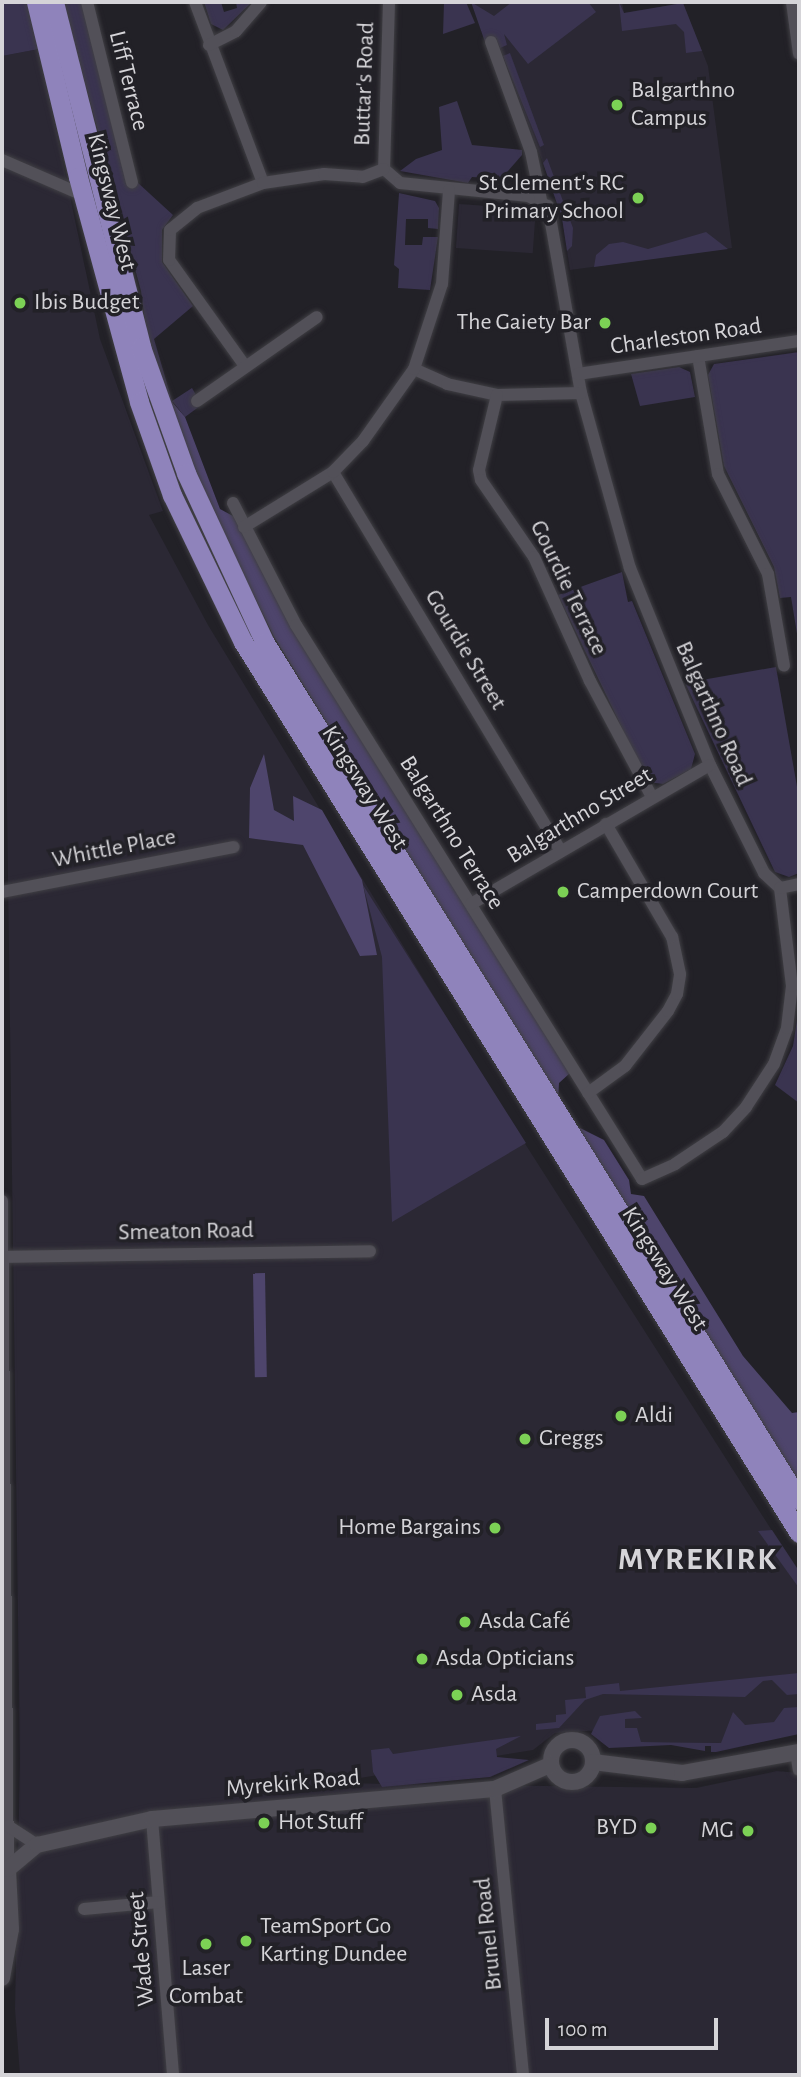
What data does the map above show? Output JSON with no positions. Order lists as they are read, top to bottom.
{
  "streets": {
    "highway": ["Kingsway West"],
    "street": [
      "Liff Terrace",
      "Buttar's Road",
      "Charleston Road",
      "Gourdie Terrace",
      "Gourdie Street",
      "Balgarthno Road",
      "Balgarthno Street",
      "Balgarthno Terrace",
      "Whittle Place",
      "Smeaton Road",
      "Myrekirk Road",
      "Brunel Road",
      "Wade Street"
    ]
  },
  "crossings": [
    ["Charleston Road", "Balgarthno Road"],
    ["Gourdie Terrace", "Balgarthno Street"],
    ["Gourdie Street", "Balgarthno Street"],
    ["Balgarthno Road", "Balgarthno Street"],
    ["Balgarthno Road", "Balgarthno Terrace"],
    ["Balgarthno Street", "Balgarthno Terrace"],
    ["Myrekirk Road", "Brunel Road"],
    ["Myrekirk Road", "Wade Street"]
  ],
  "districts": ["MYREKIRK"],
  "places": [
    "Balgarthno Campus",
    "St Clement's RC Primary School",
    "Ibis Budget",
    "The Gaiety Bar",
    "Camperdown Court",
    "Aldi",
    "Greggs",
    "Home Bargains",
    "Asda Café",
    "Asda Opticians",
    "Asda",
    "Hot Stuff",
    "BYD",
    "MG",
    "TeamSport Go Karting Dundee",
    "Laser Combat"
  ],
  "scale_bar": "100 m"
}
